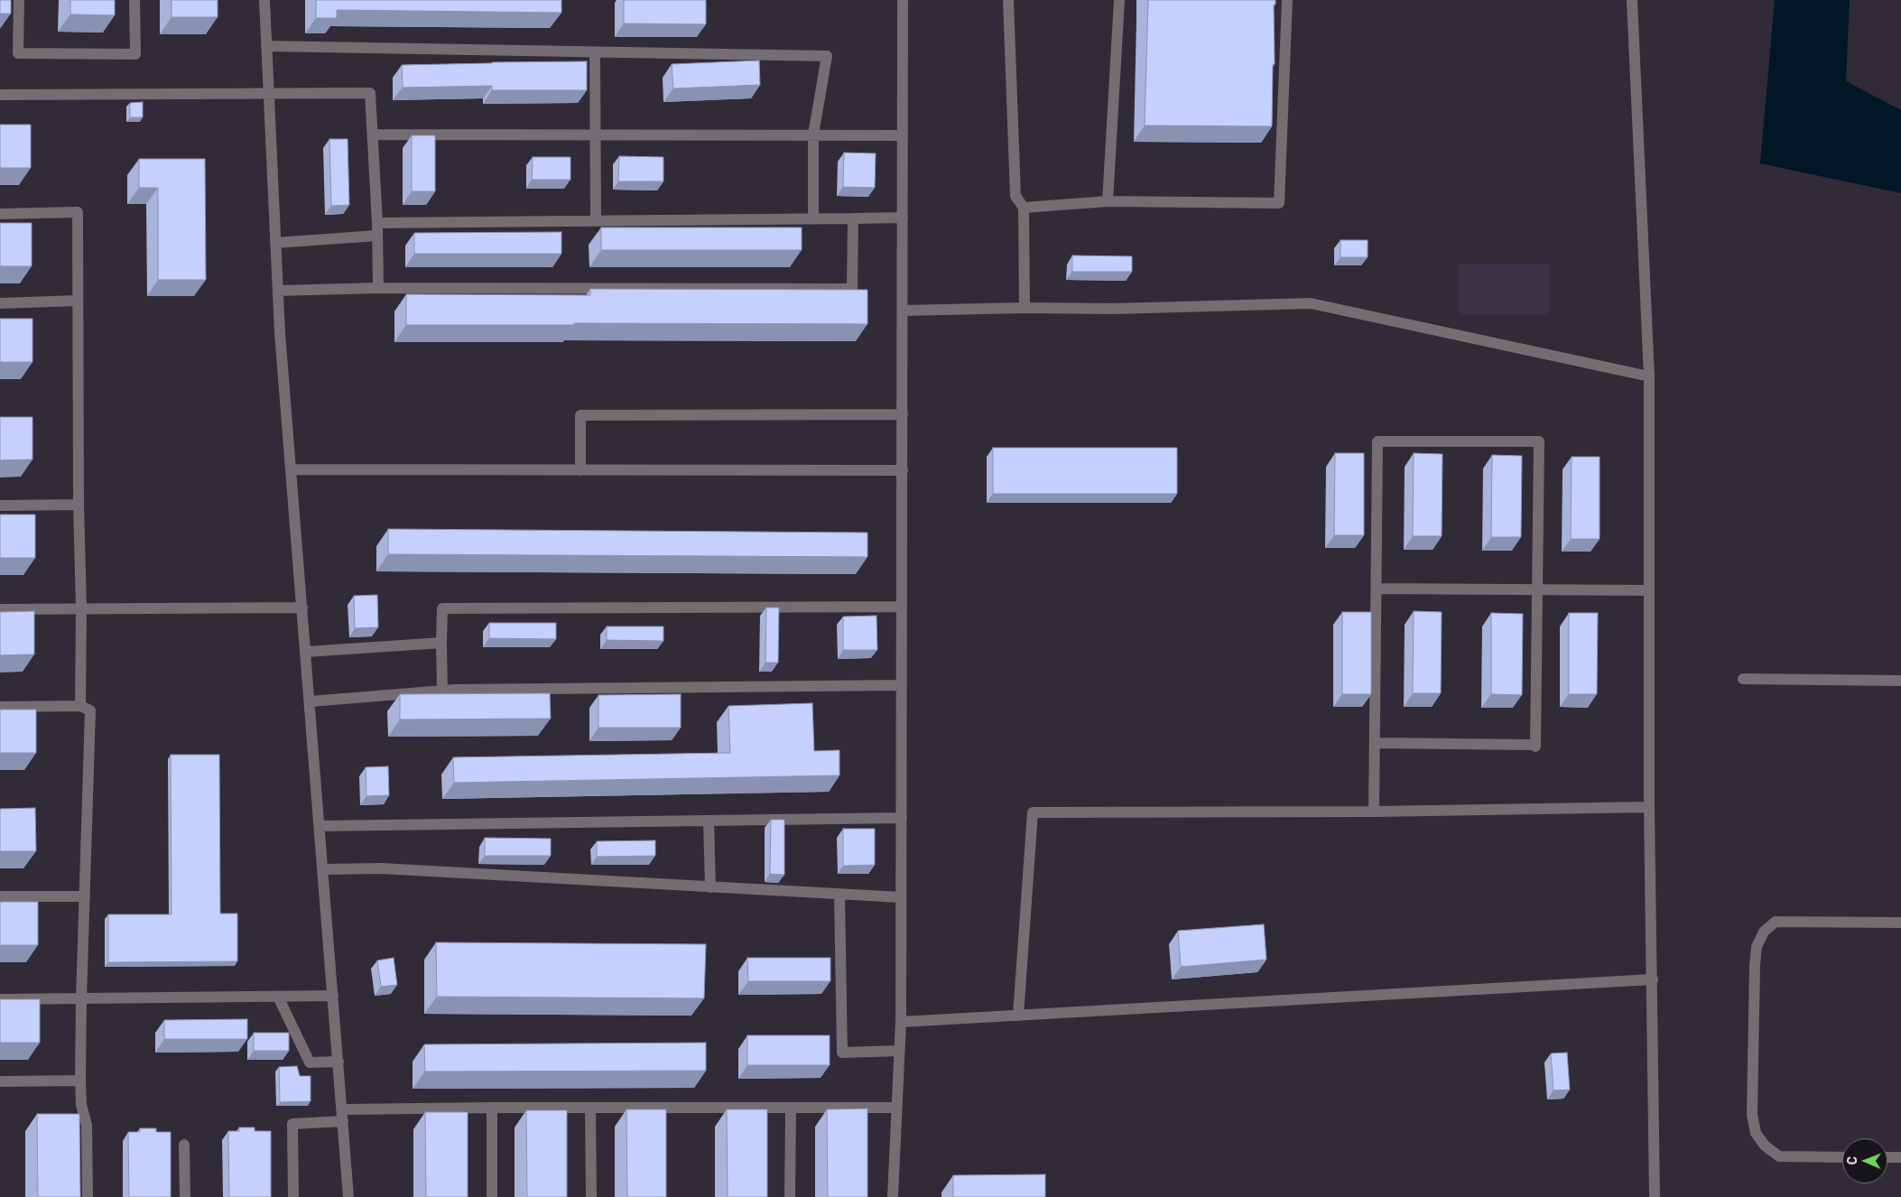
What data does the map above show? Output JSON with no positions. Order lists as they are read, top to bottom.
{
  "north": "left"
}
